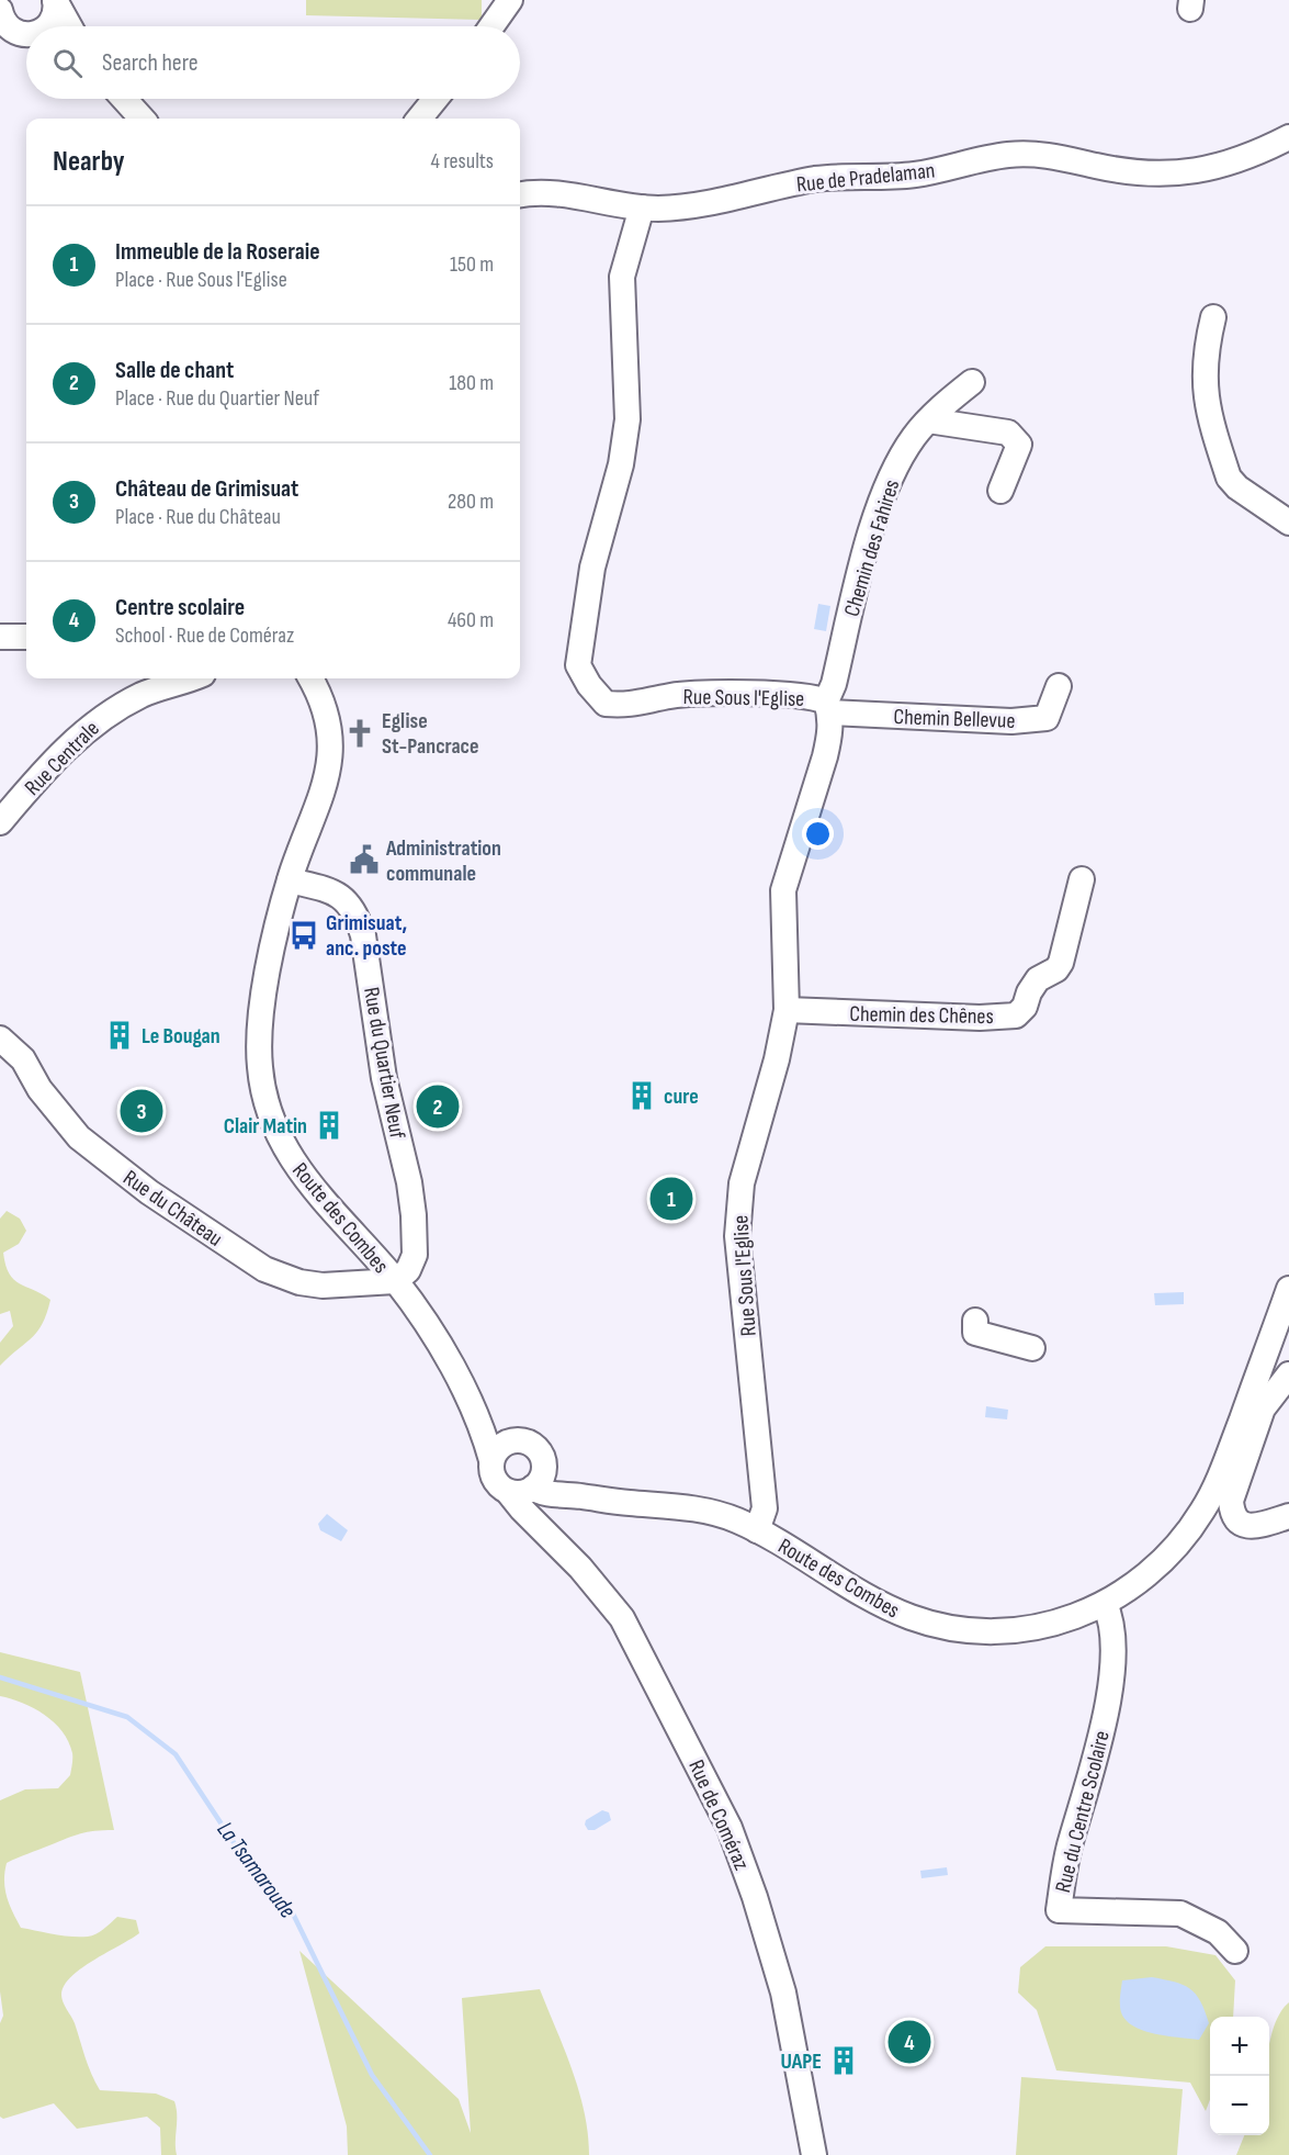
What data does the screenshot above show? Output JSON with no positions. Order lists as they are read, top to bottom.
{
  "streets": {
    "street": [
      "Rue de Pradelaman",
      "Chemin des Fahires",
      "Rue Sous l'Eglise",
      "Chemin Bellevue",
      "Rue Centrale",
      "Chemin des Chênes",
      "Rue du Quartier Neuf",
      "Rue du Château",
      "Route des Combes",
      "Rue du Centre Scolaire",
      "Rue de Coméraz"
    ]
  },
  "crossings": [
    ["Rue de Pradelaman", "Rue Sous l'Eglise"],
    ["Chemin des Fahires", "Rue Sous l'Eglise"],
    ["Chemin des Fahires", "Chemin Bellevue"],
    ["Rue Sous l'Eglise", "Chemin Bellevue"],
    ["Rue Sous l'Eglise", "Chemin des Chênes"],
    ["Rue Sous l'Eglise", "Route des Combes"],
    ["Rue du Quartier Neuf", "Rue du Château"],
    ["Rue du Quartier Neuf", "Route des Combes"],
    ["Rue du Château", "Route des Combes"],
    ["Route des Combes", "Rue du Centre Scolaire"],
    ["Route des Combes", "Rue de Coméraz"]
  ],
  "water": ["La Tsamaroude"],
  "places": {
    "church": ["Eglise St-Pancrace"],
    "public building": ["Administration communale"],
    "bus stop": ["Grimisuat, anc. poste"],
    "building": [
      "Le Bougan",
      "cure",
      "Clair Matin",
      "UAPE"
    ]
  },
  "page": {
    "search": "Search here",
    "heading": ["Nearby", "4 results"],
    "list": [
      {
        "mark": "1",
        "name": "Immeuble de la Roseraie",
        "note": "Place · Rue Sous l'Eglise",
        "value": "150 m"
      },
      {
        "mark": "2",
        "name": "Salle de chant",
        "note": "Place · Rue du Quartier Neuf",
        "value": "180 m"
      },
      {
        "mark": "3",
        "name": "Château de Grimisuat",
        "note": "Place · Rue du Château",
        "value": "280 m"
      },
      {
        "mark": "4",
        "name": "Centre scolaire",
        "note": "School · Rue de Coméraz",
        "value": "460 m"
      }
    ],
    "pins": [
      "2",
      "3",
      "1",
      "4"
    ],
    "map_buttons": ["+", "−"]
  }
}
